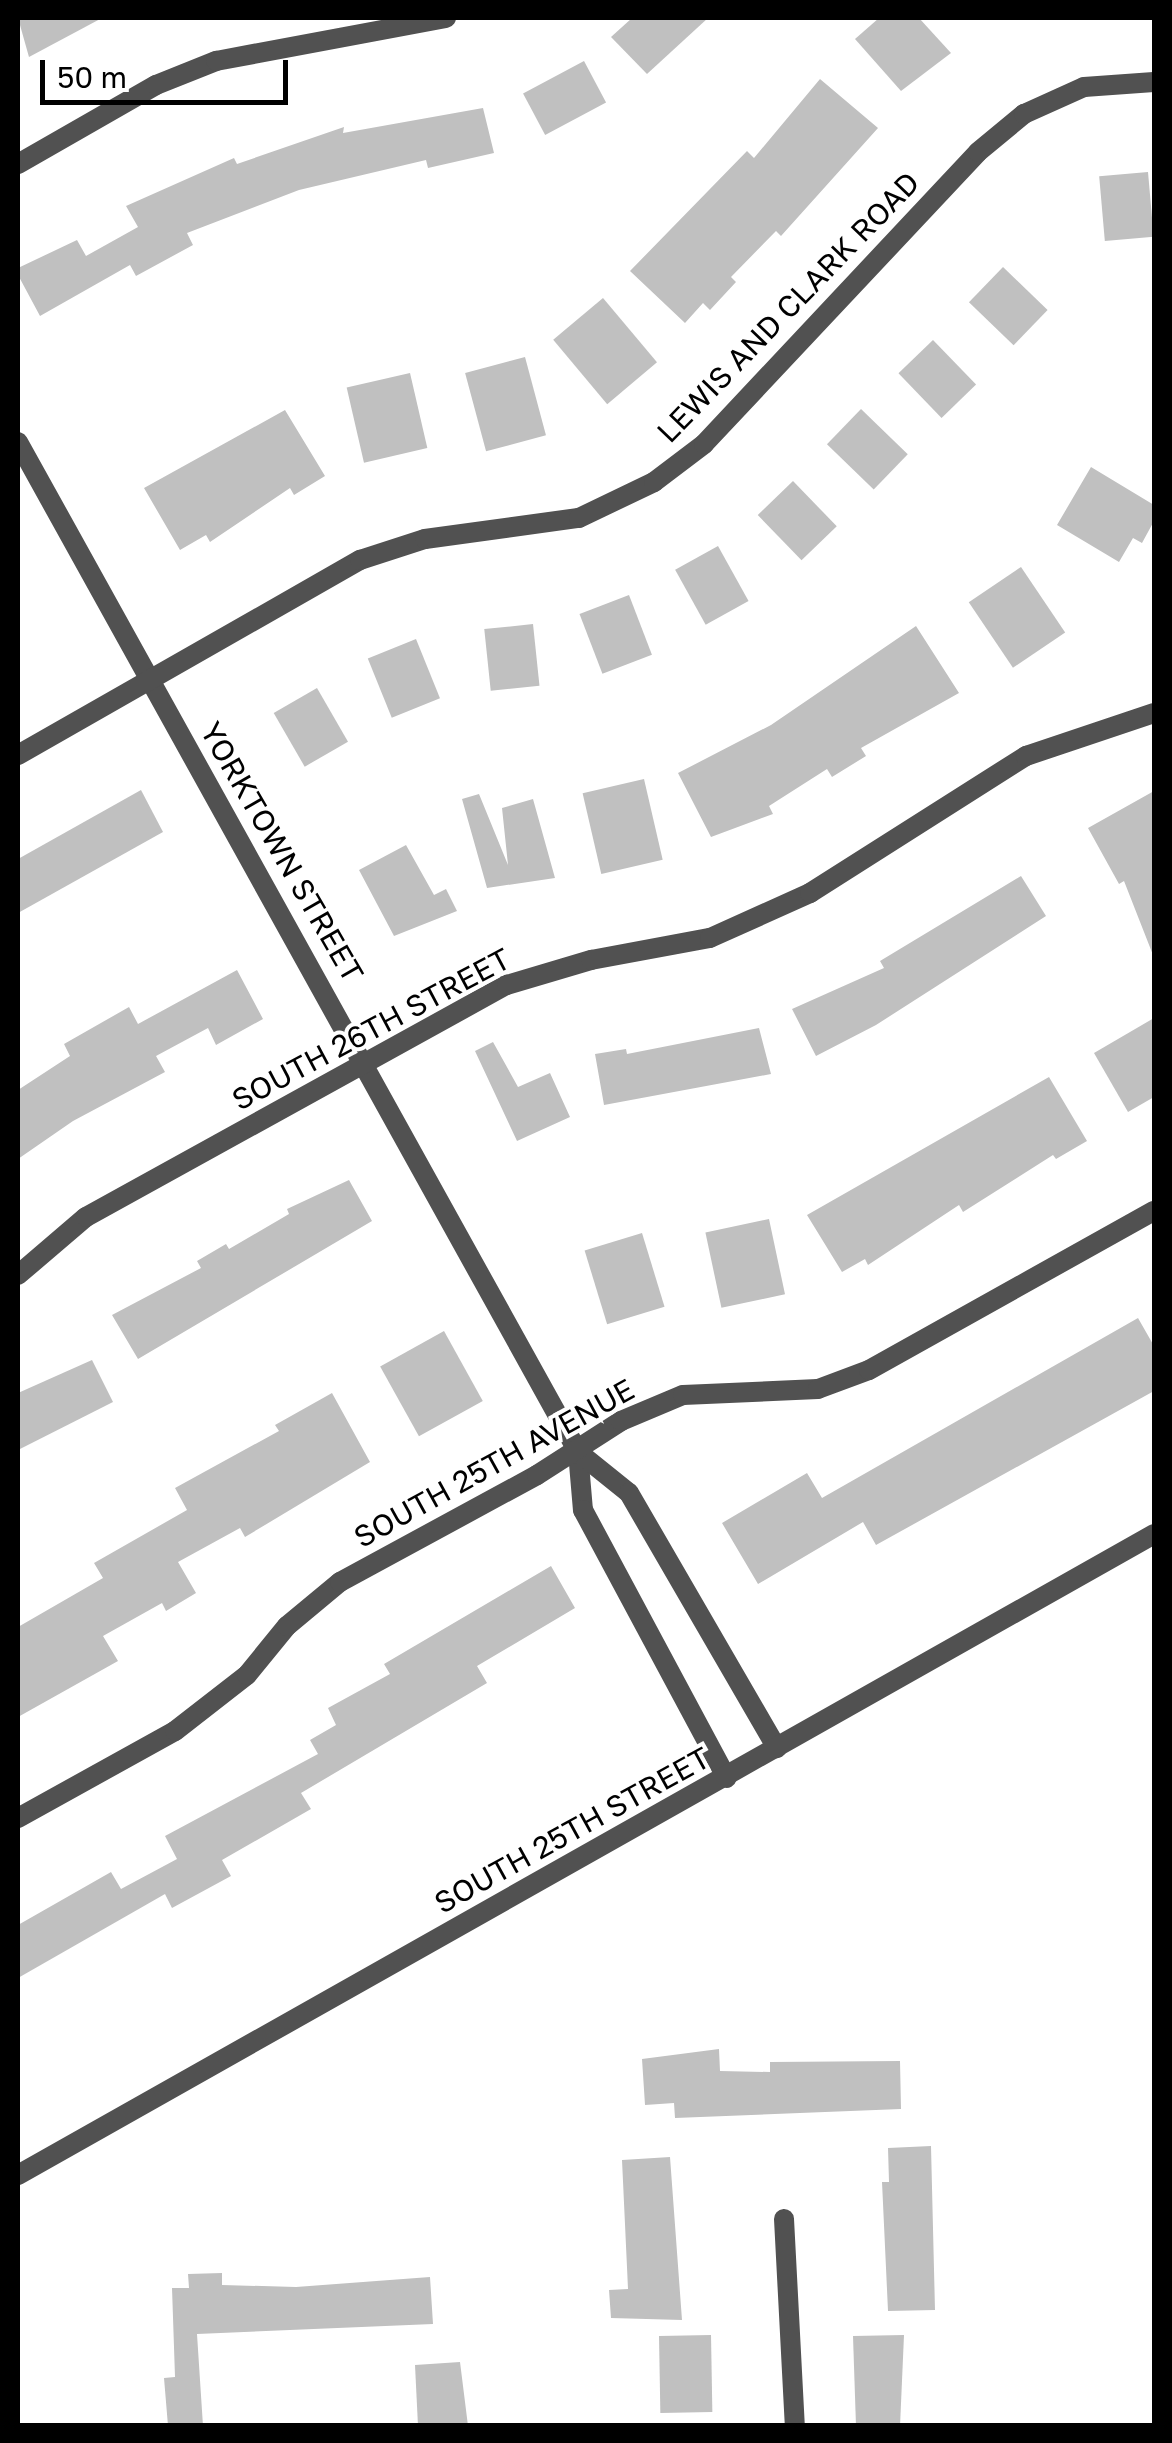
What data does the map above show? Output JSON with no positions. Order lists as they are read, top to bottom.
{
  "streets": {
    "street": [
      "LEWIS AND CLARK ROAD",
      "YORKTOWN STREET",
      "SOUTH 26TH STREET",
      "SOUTH 25TH AVENUE",
      "SOUTH 25TH STREET"
    ]
  },
  "crossings": [
    ["LEWIS AND CLARK ROAD", "YORKTOWN STREET"],
    ["YORKTOWN STREET", "SOUTH 26TH STREET"],
    ["YORKTOWN STREET", "SOUTH 25TH AVENUE"],
    ["YORKTOWN STREET", "SOUTH 25TH STREET"]
  ],
  "scale_bar": "50 m"
}
